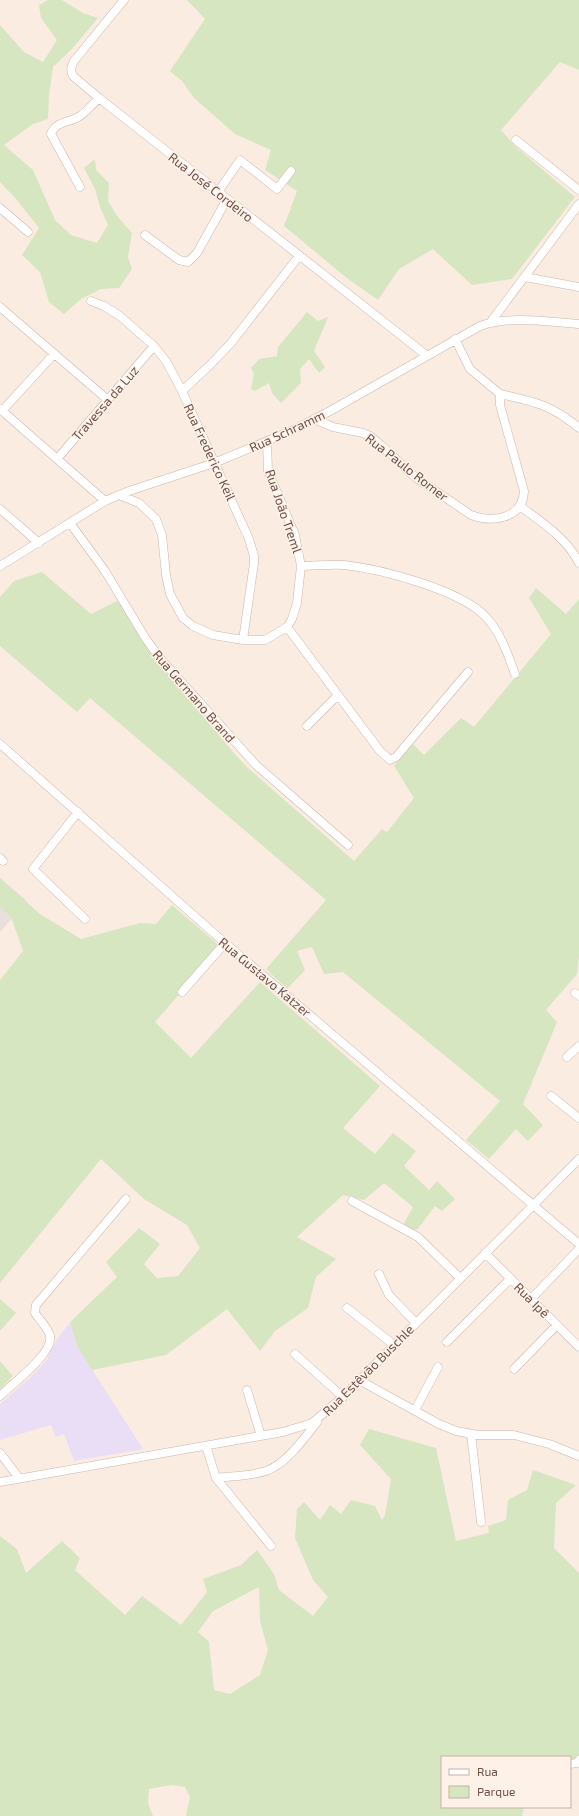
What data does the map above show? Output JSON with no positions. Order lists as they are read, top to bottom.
{
  "streets": {
    "street": [
      "Rua José Cordeiro",
      "Travessa da Luz",
      "Rua Schramm",
      "Rua Frederico Keil",
      "Rua Paulo Romer",
      "Rua João Treml",
      "Rua Germano Brand",
      "Rua Gustavo Katzer",
      "Rua Ipê",
      "Rua Estêvão Buschle"
    ]
  },
  "crossings": [
    ["Rua José Cordeiro", "Rua Schramm"],
    ["Travessa da Luz", "Rua Frederico Keil"],
    ["Rua Schramm", "Rua Frederico Keil"],
    ["Rua Schramm", "Rua Paulo Romer"],
    ["Rua Schramm", "Rua João Treml"],
    ["Rua Schramm", "Rua Germano Brand"],
    ["Rua Gustavo Katzer", "Rua Estêvão Buschle"],
    ["Rua Ipê", "Rua Estêvão Buschle"]
  ],
  "legend": ["Rua", "Parque"]
}
